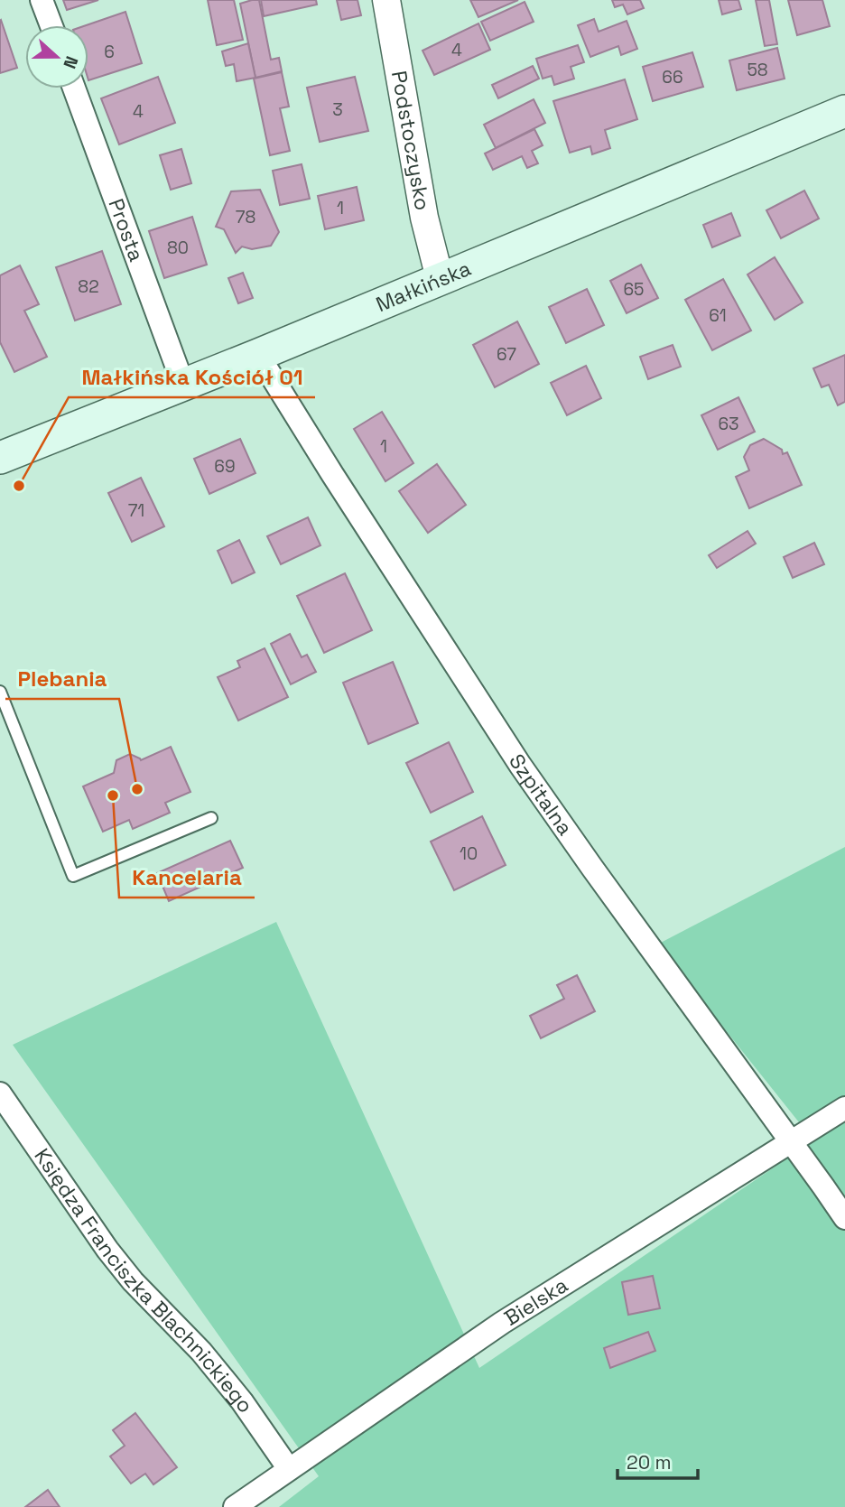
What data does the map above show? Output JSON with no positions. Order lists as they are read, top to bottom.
{
  "streets": {
    "main road": ["Małkińska"],
    "street": [
      "Podstoczysko",
      "Prosta",
      "Szpitalna",
      "Księdza Franciszka Blachnickiego",
      "Bielska"
    ]
  },
  "crossings": [
    ["Podstoczysko", "Małkińska"],
    ["Prosta", "Małkińska"],
    ["Małkińska", "Szpitalna"],
    ["Szpitalna", "Bielska"],
    ["Księdza Franciszka Blachnickiego", "Bielska"]
  ],
  "places": ["Małkińska Kościół 01", "Plebania", "Kancelaria"],
  "house_numbers": [
    "4",
    "6",
    "58",
    "66",
    "3",
    "4",
    "1",
    "78",
    "80",
    "82",
    "65",
    "61",
    "67",
    "63",
    "1",
    "69",
    "71",
    "10"
  ],
  "scale_bar": "20 m",
  "north": "right"
}
